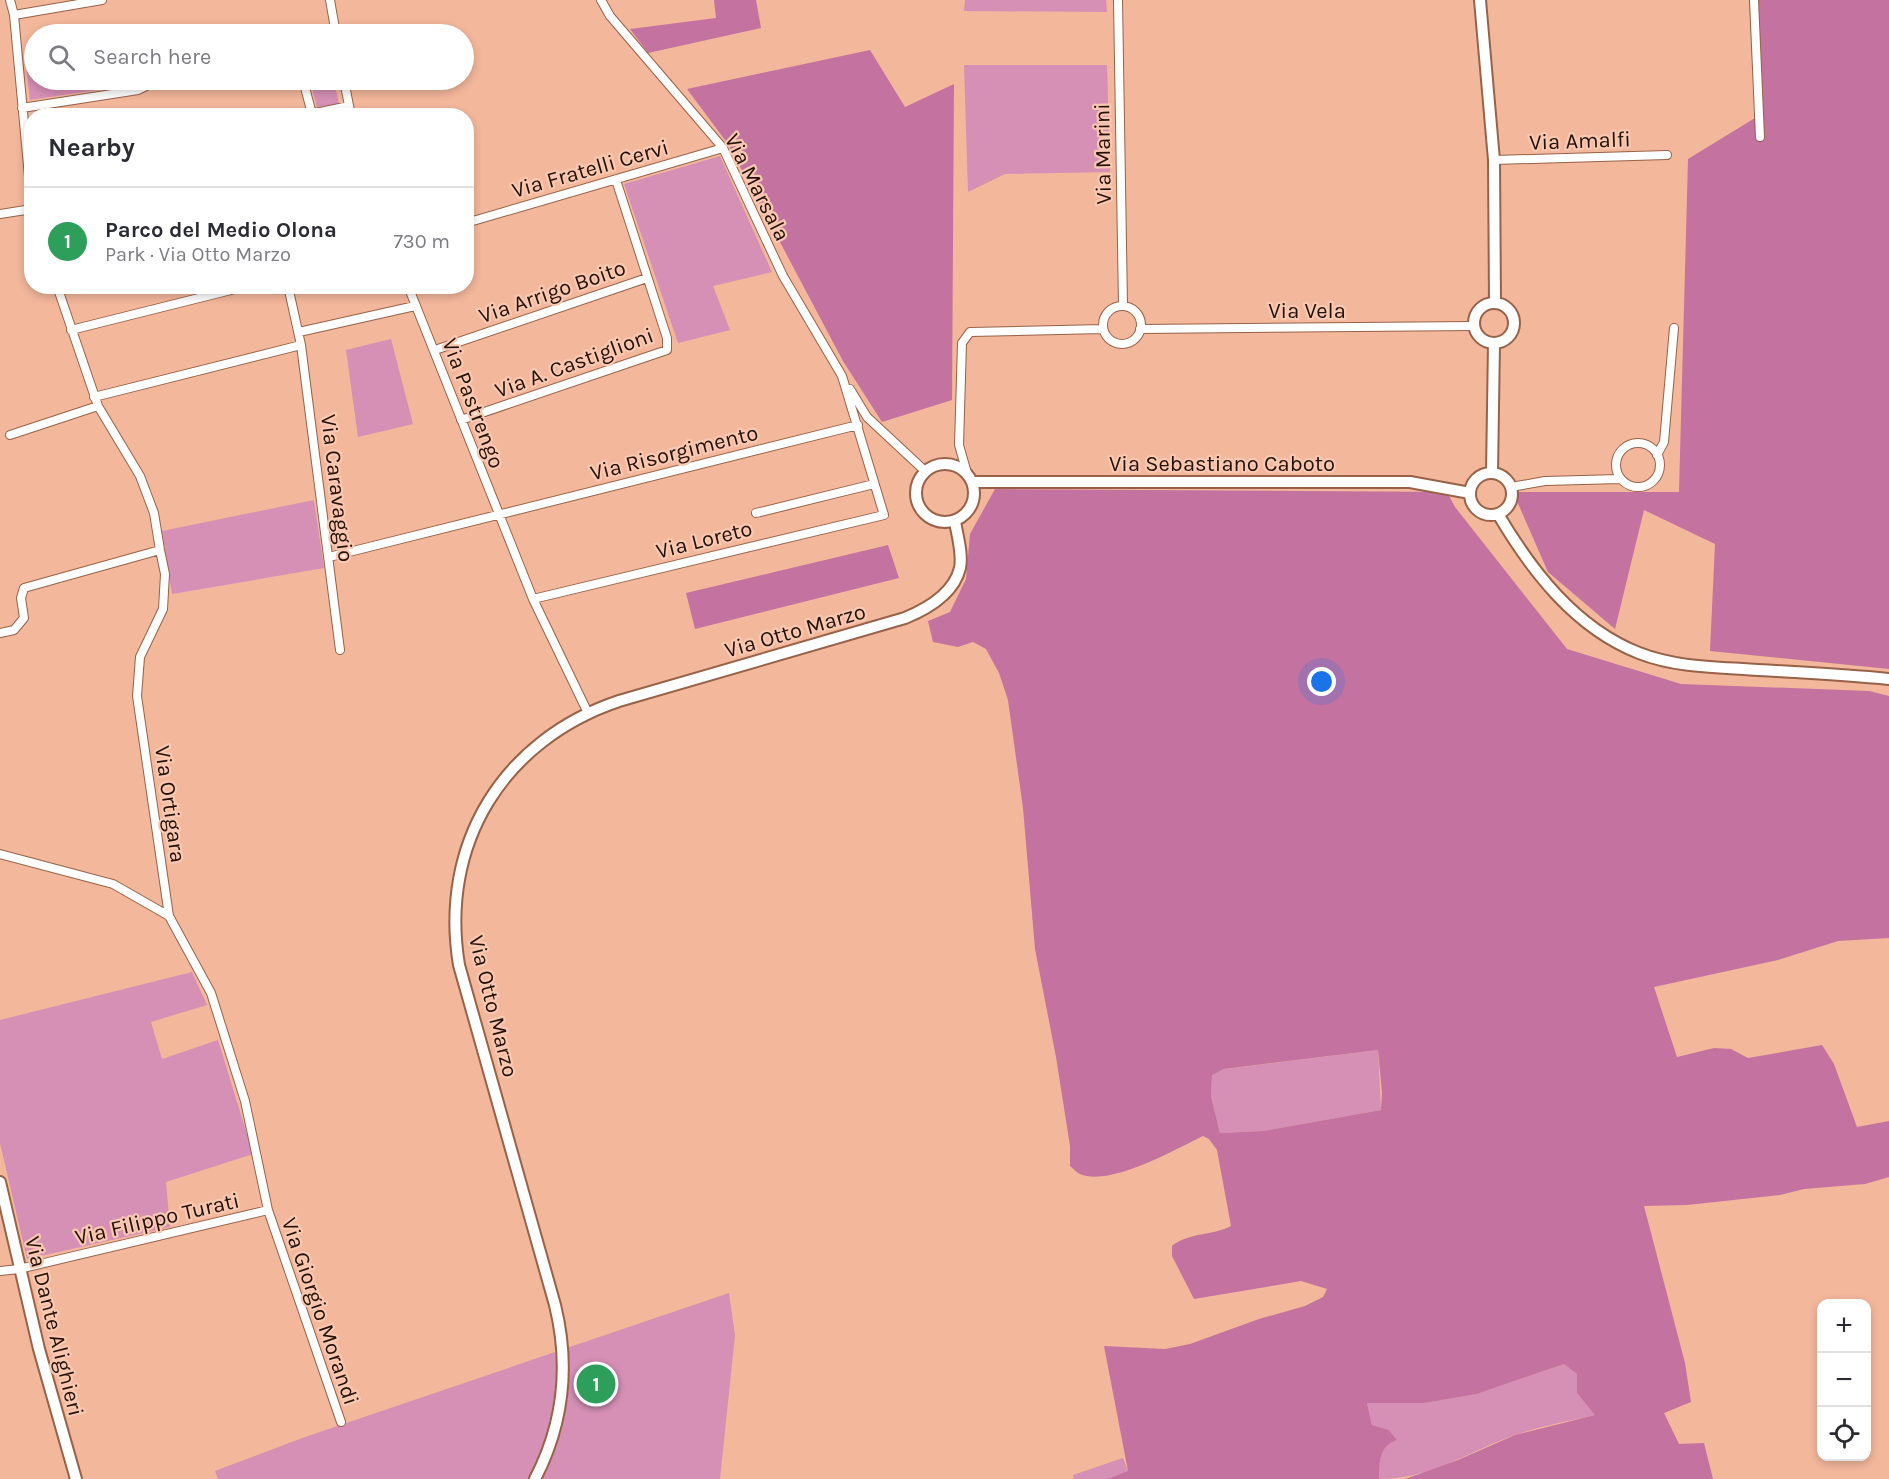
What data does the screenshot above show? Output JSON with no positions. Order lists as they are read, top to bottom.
{
  "streets": {
    "street": [
      "Via Amalfi",
      "Via Marini",
      "Via Fratelli Cervi",
      "Via Marsala",
      "Via Arrigo Boito",
      "Via Vela",
      "Via A. Castiglioni",
      "Via Pastrengo",
      "Via Risorgimento",
      "Via Sebastiano Caboto",
      "Via Caravaggio",
      "Via Loreto",
      "Via Otto Marzo",
      "Via Ortigara",
      "Via Filippo Turati",
      "Via Giorgio Morandi",
      "Via Dante Alighieri"
    ]
  },
  "crossings": [
    ["Via Marini", "Via Vela"],
    ["Via Fratelli Cervi", "Via Marsala"],
    ["Via Fratelli Cervi", "Via A. Castiglioni"],
    ["Via Marsala", "Via Risorgimento"],
    ["Via Marsala", "Via Sebastiano Caboto"],
    ["Via Marsala", "Via Loreto"],
    ["Via Marsala", "Via Otto Marzo"],
    ["Via Arrigo Boito", "Via A. Castiglioni"],
    ["Via Arrigo Boito", "Via Pastrengo"],
    ["Via A. Castiglioni", "Via Pastrengo"],
    ["Via Pastrengo", "Via Risorgimento"],
    ["Via Pastrengo", "Via Loreto"],
    ["Via Pastrengo", "Via Otto Marzo"],
    ["Via Risorgimento", "Via Caravaggio"],
    ["Via Sebastiano Caboto", "Via Otto Marzo"],
    ["Via Ortigara", "Via Filippo Turati"],
    ["Via Ortigara", "Via Giorgio Morandi"],
    ["Via Filippo Turati", "Via Giorgio Morandi"],
    ["Via Filippo Turati", "Via Dante Alighieri"]
  ],
  "page": {
    "search": "Search here",
    "heading": "Nearby",
    "list": [
      {
        "mark": "1",
        "name": "Parco del Medio Olona",
        "note": "Park · Via Otto Marzo",
        "value": "730 m"
      }
    ],
    "map_buttons": ["+", "−"],
    "pins": "1"
  }
}
